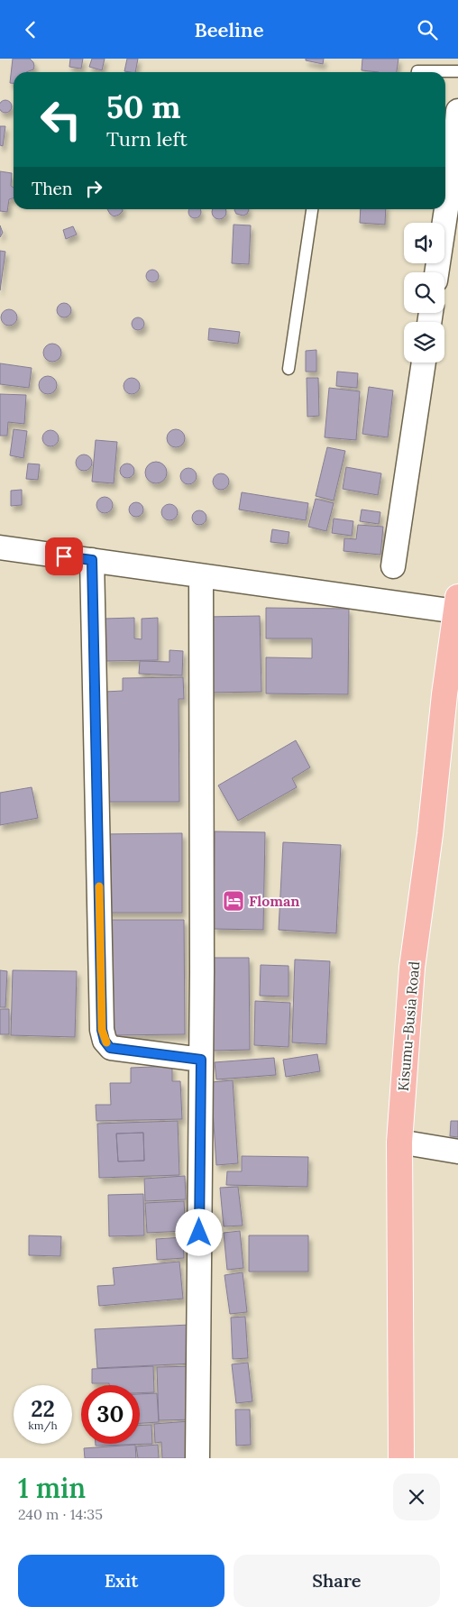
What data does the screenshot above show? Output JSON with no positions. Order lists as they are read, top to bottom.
{
  "streets": {
    "highway": ["Kisumu-Busia Road"]
  },
  "places": {
    "hotel": ["Floman"]
  },
  "page": {
    "header": "Beeline",
    "turn": ["50 m", "Turn left"],
    "then": "Then",
    "speed": "22 km/h",
    "limit": "30",
    "heading": ["1 min", "240 m · 14:35"],
    "buttons": ["Exit", "Share"]
  }
}
